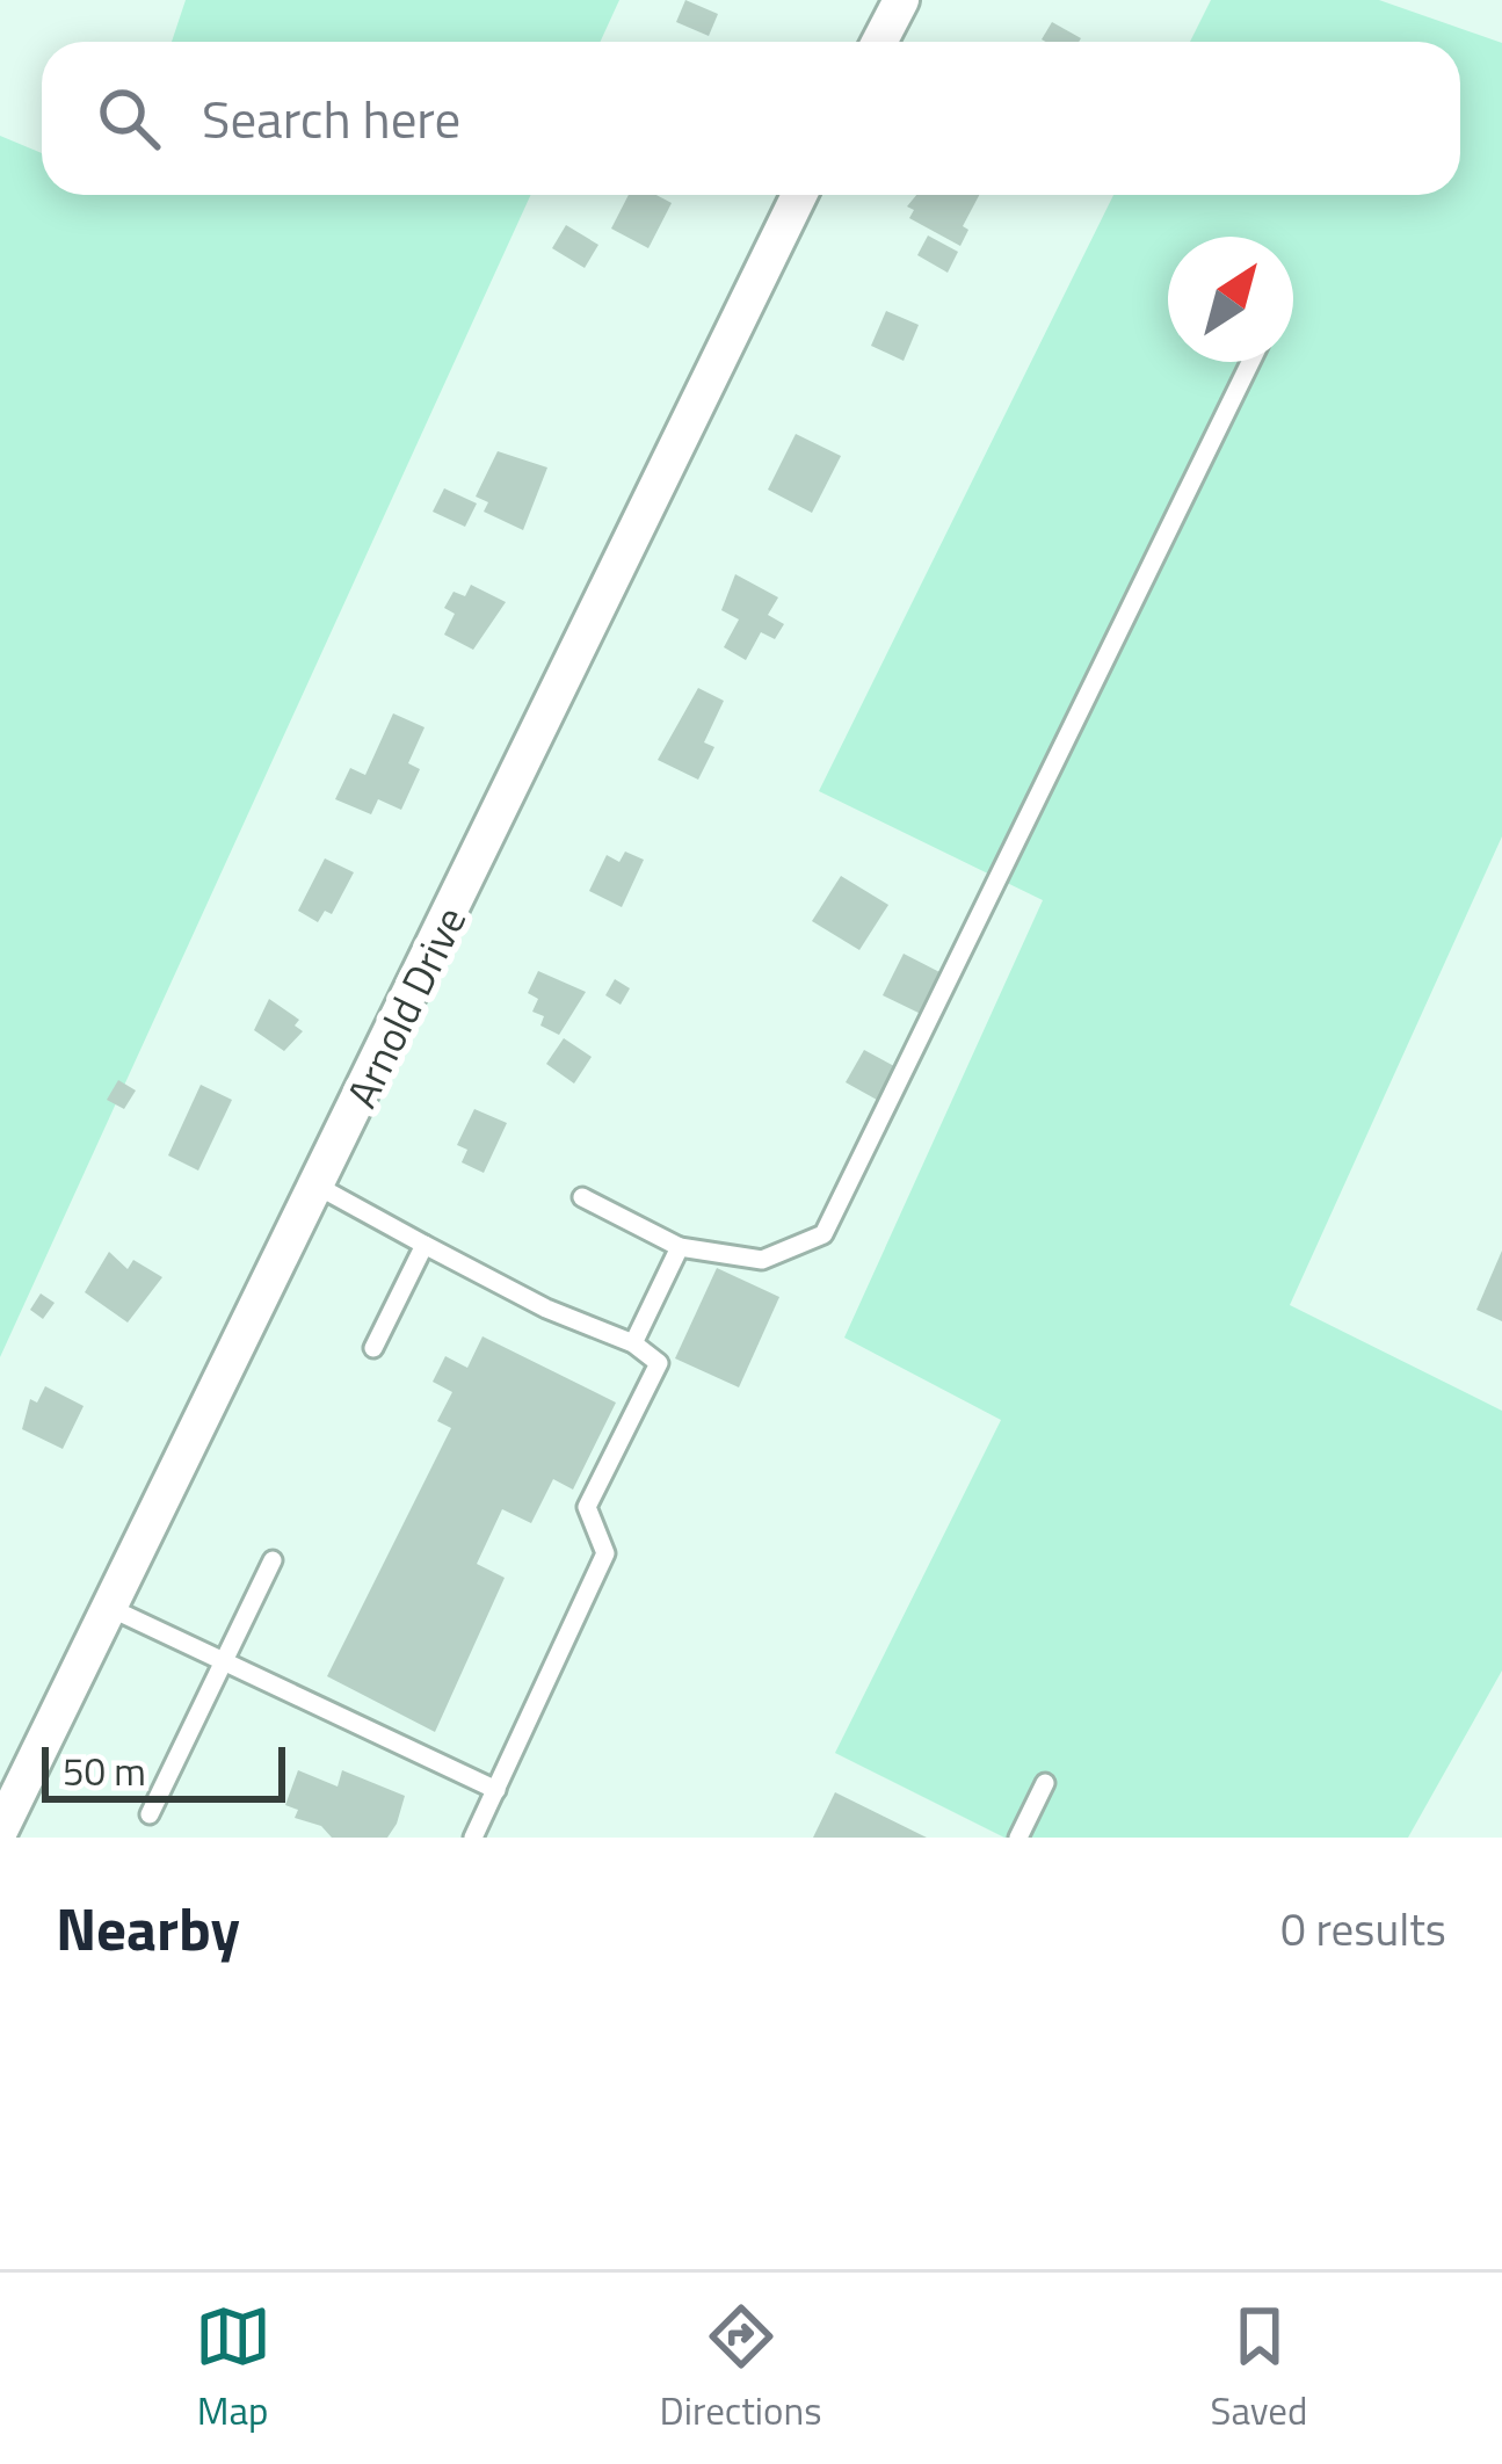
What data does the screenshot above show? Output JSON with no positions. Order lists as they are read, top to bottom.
{
  "streets": {
    "street": ["Arnold Drive"]
  },
  "scale_bar": "50 m",
  "north": "top right",
  "page": {
    "search": "Search here",
    "scale": "50 m",
    "heading": ["Nearby", "0 results"],
    "nav": ["Map", "Directions", "Saved"]
  }
}
